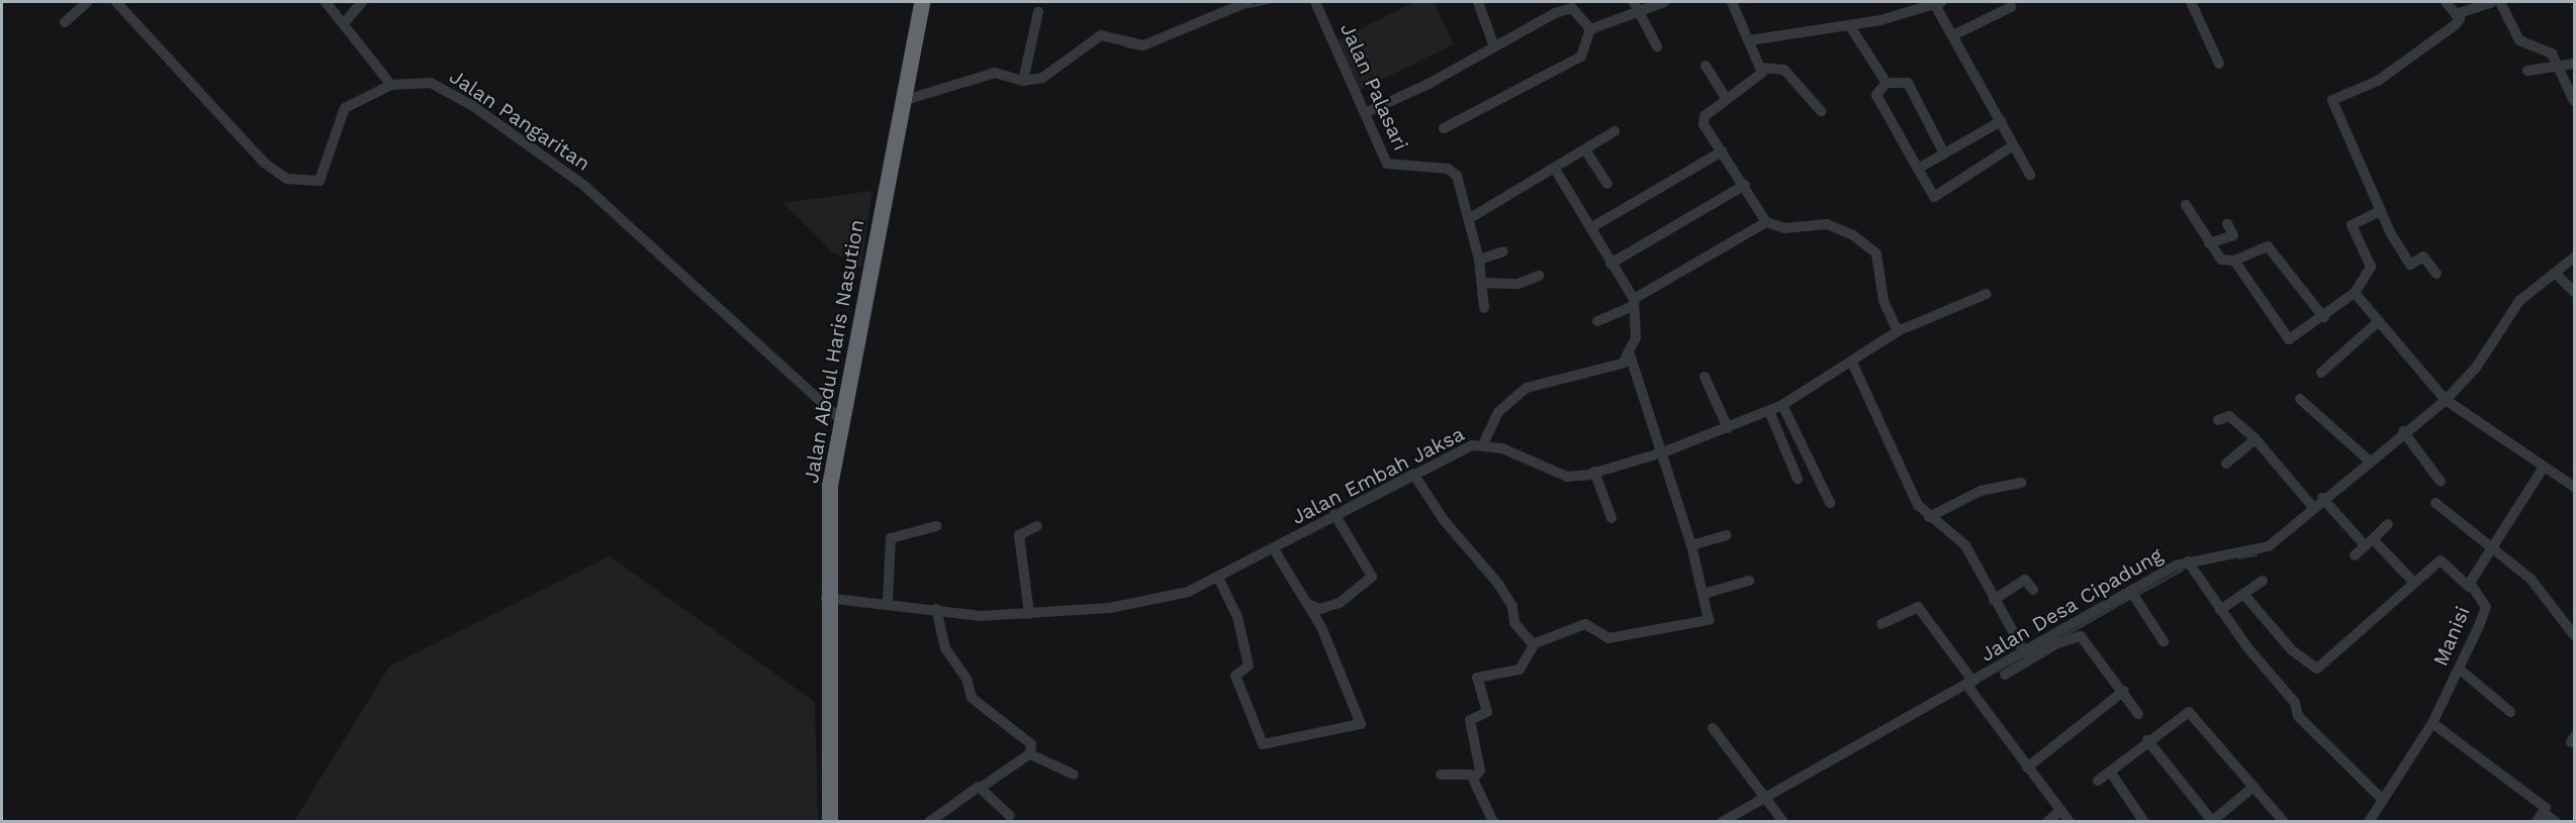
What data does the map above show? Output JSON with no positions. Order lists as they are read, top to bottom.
{
  "streets": {
    "highway": ["Jalan Abdul Haris Nasution"],
    "street": [
      "Jalan Palasari",
      "Jalan Pangaritan",
      "Jalan Embah Jaksa",
      "Jalan Desa Cipadung",
      "Manisi"
    ]
  },
  "crossings": [
    ["Jalan Pangaritan", "Jalan Abdul Haris Nasution"],
    ["Jalan Abdul Haris Nasution", "Jalan Embah Jaksa"]
  ]
}
